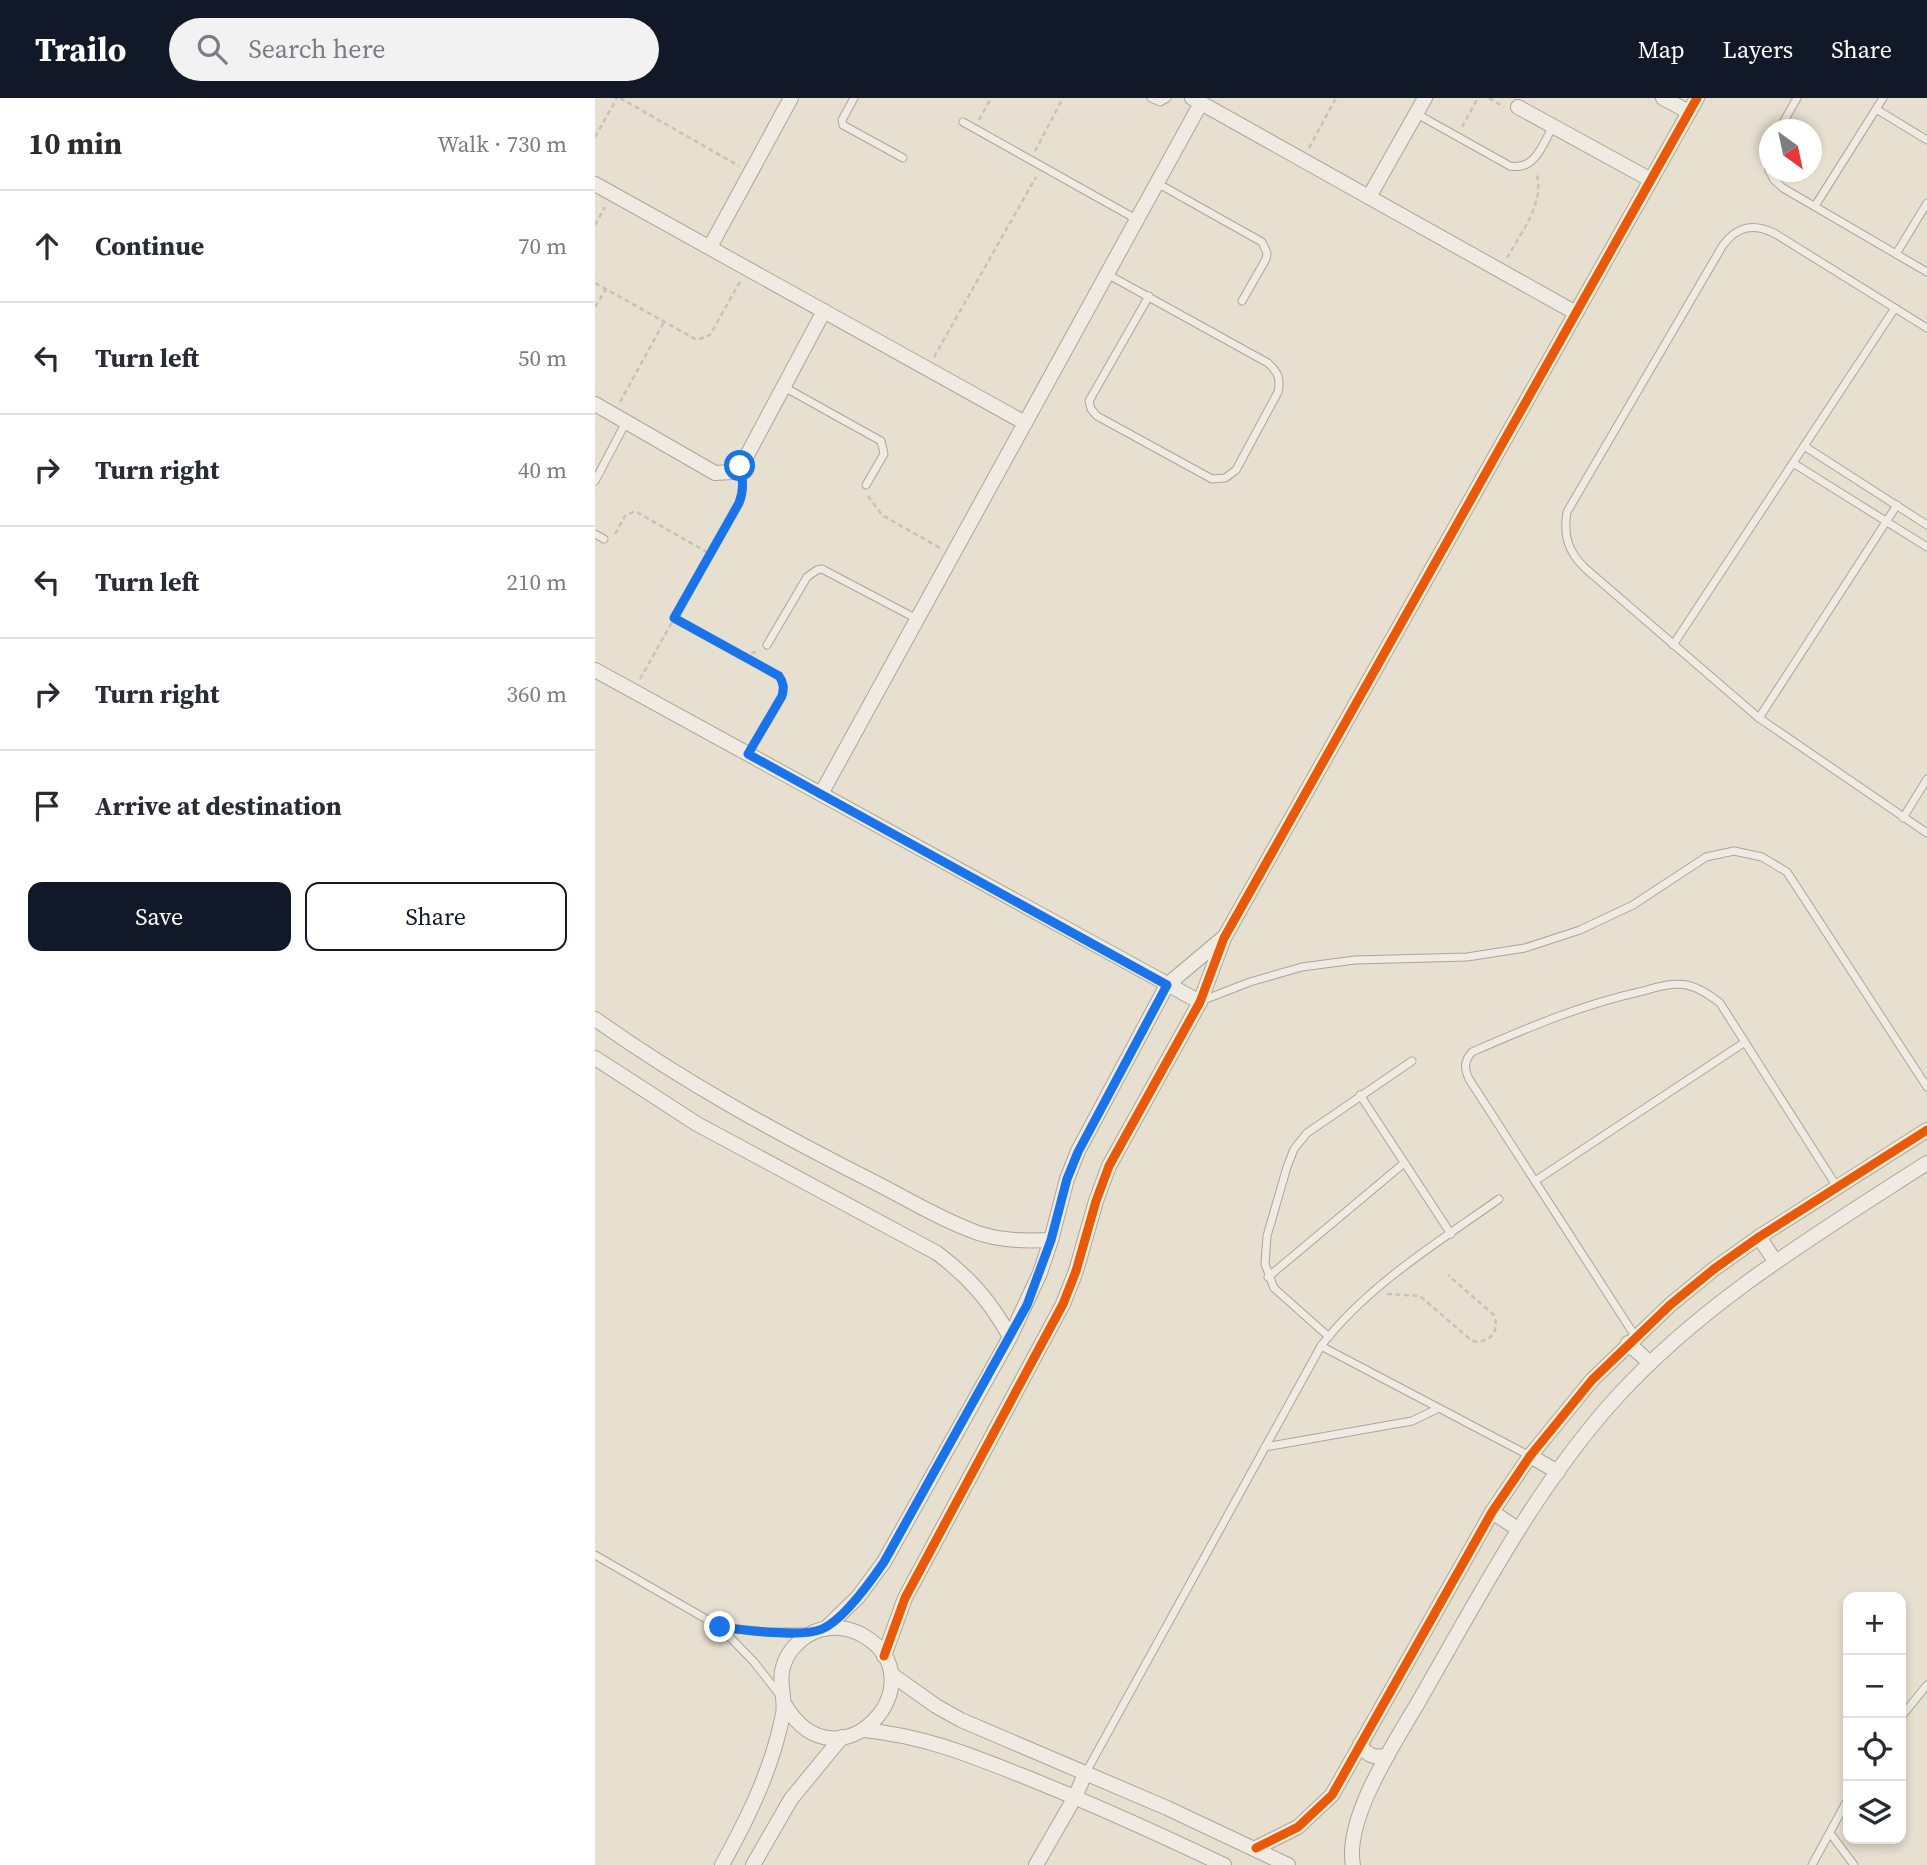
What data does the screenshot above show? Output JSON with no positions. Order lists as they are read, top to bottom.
{
  "north": "bottom right",
  "page": {
    "header": "Trailo",
    "search": "Search here",
    "nav": ["Map", "Layers", "Share"],
    "heading": ["10 min", "Walk · 730 m"],
    "list": [
      ["Continue", "70 m"],
      ["Turn left", "50 m"],
      ["Turn right", "40 m"],
      ["Turn left", "210 m"],
      ["Turn right", "360 m"],
      "Arrive at destination"
    ],
    "buttons": ["Save", "Share"],
    "map_buttons": ["+", "−"]
  }
}
